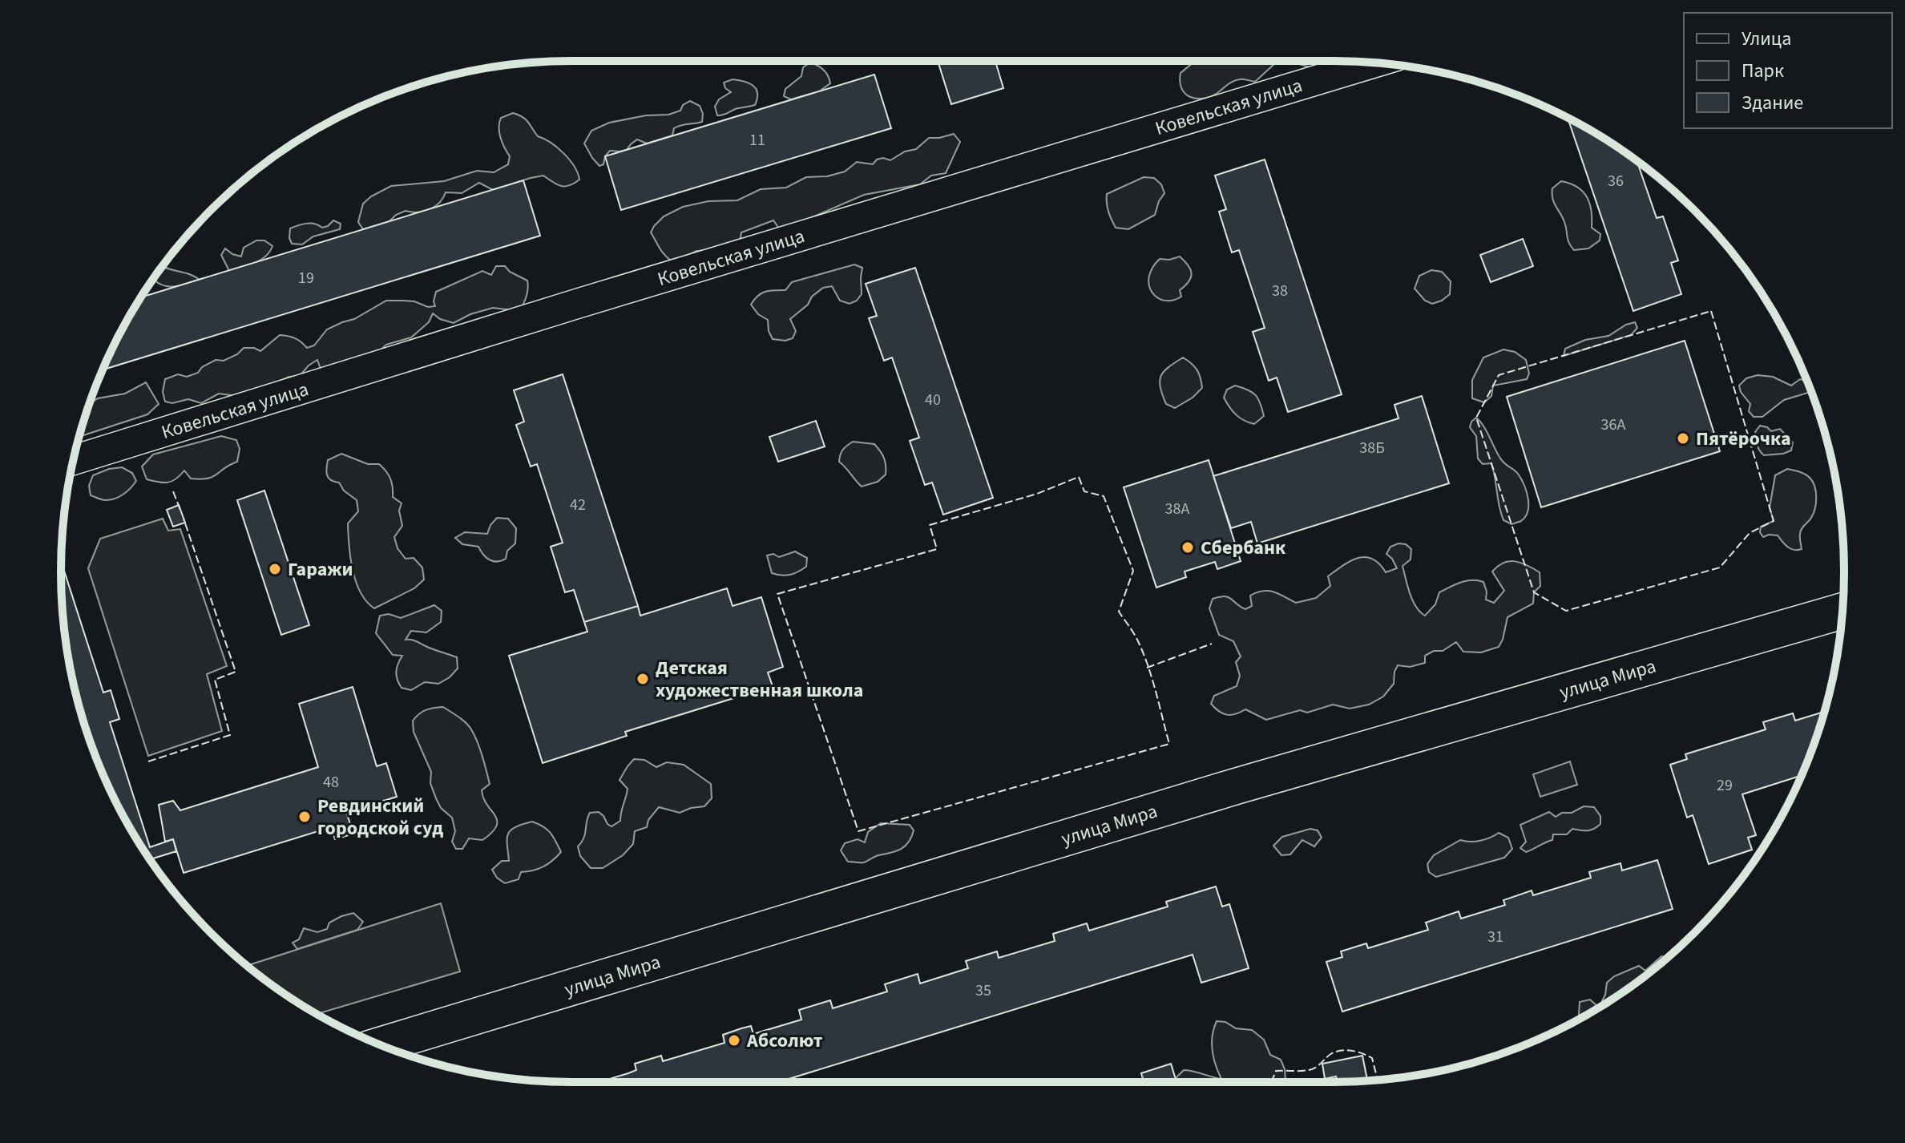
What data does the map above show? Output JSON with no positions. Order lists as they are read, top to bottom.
{
  "streets": {
    "main road": ["улица Мира"],
    "street": ["Ковельская улица"]
  },
  "places": [
    "Пятёрочка",
    "Сбербанк",
    "Гаражи",
    "Детская художественная школа",
    "Ревдинский городской суд",
    "Абсолют"
  ],
  "house_numbers": [
    "11",
    "36",
    "19",
    "38",
    "40",
    "36А",
    "38Б",
    "42",
    "38А",
    "48",
    "29",
    "31",
    "35"
  ],
  "legend": ["Улица", "Парк", "Здание"]
}
